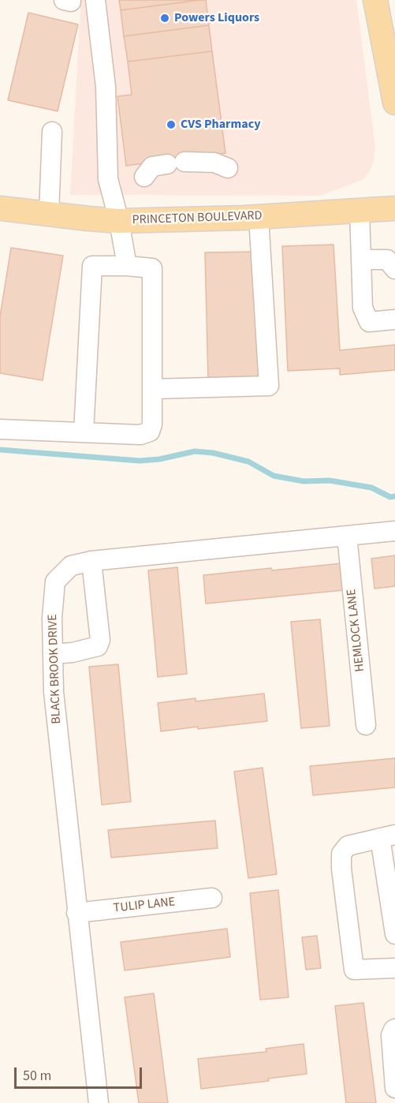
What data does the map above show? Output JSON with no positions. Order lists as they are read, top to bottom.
{
  "streets": {
    "main road": ["PRINCETON BOULEVARD"],
    "street": ["HEMLOCK LANE", "BLACK BROOK DRIVE", "TULIP LANE"]
  },
  "crossings": [
    ["HEMLOCK LANE", "BLACK BROOK DRIVE"],
    ["BLACK BROOK DRIVE", "TULIP LANE"]
  ],
  "places": ["Powers Liquors", "CVS Pharmacy"],
  "scale_bar": "50 m"
}
